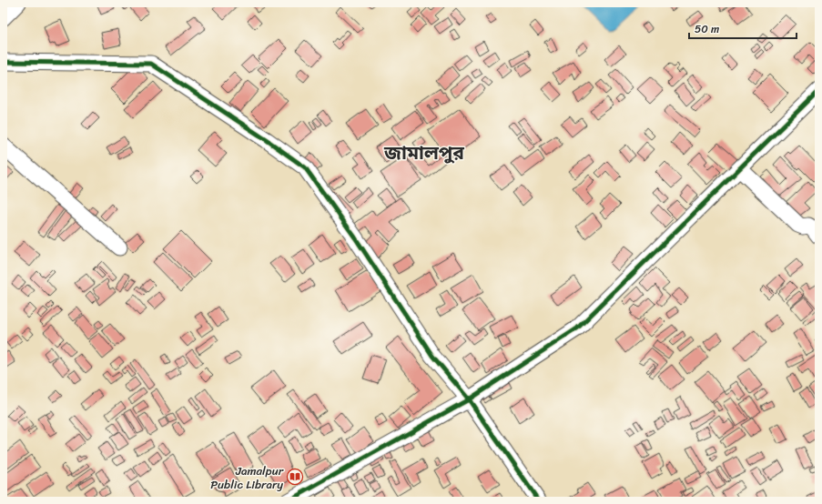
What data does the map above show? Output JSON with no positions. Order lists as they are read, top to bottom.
{
  "districts": ["জামালপুর"],
  "places": {
    "library": ["Jamalpur Public Library"]
  },
  "scale_bar": "50 m"
}
